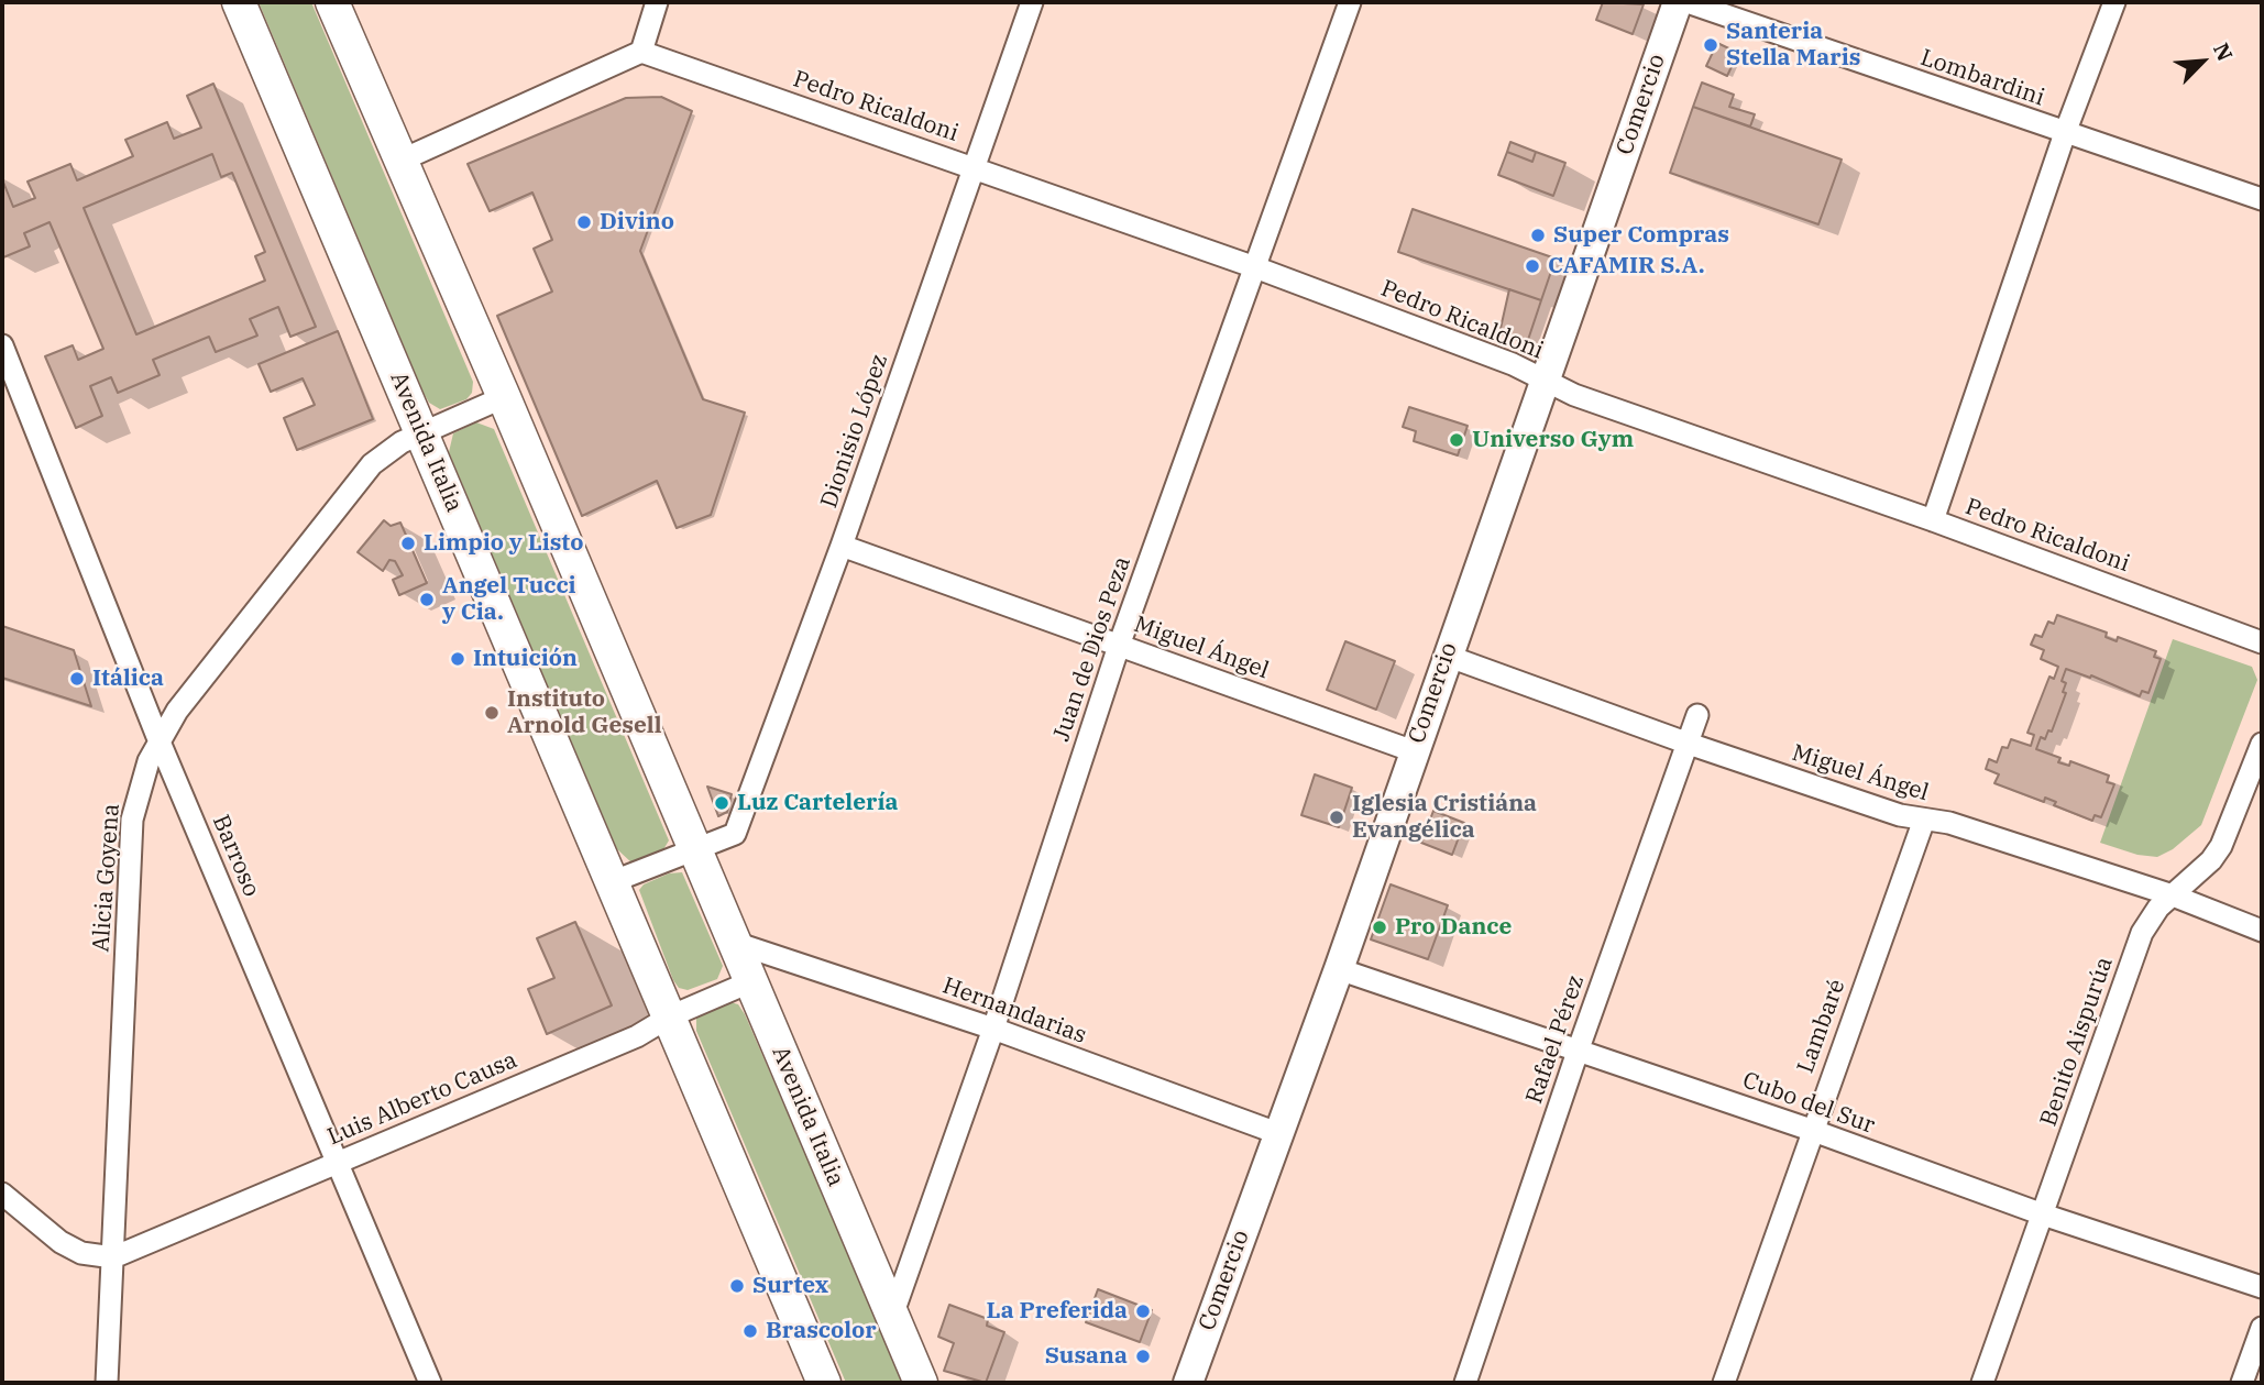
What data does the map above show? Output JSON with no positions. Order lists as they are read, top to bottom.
{
  "streets": {
    "main road": ["Avenida Italia"],
    "street": [
      "Lombardini",
      "Comercio",
      "Pedro Ricaldoni",
      "Dionisio López",
      "Miguel Ángel",
      "Juan de Dios Peza",
      "Barroso",
      "Alicia Goyena",
      "Hernandarias",
      "Lambaré",
      "Rafael Pérez",
      "Benito Aispurúa",
      "Luis Alberto Causa",
      "Cubo del Sur"
    ]
  },
  "crossings": [
    ["Comercio", "Pedro Ricaldoni"],
    ["Comercio", "Miguel Ángel"],
    ["Comercio", "Hernandarias"],
    ["Comercio", "Cubo del Sur"],
    ["Pedro Ricaldoni", "Dionisio López"],
    ["Pedro Ricaldoni", "Juan de Dios Peza"],
    ["Dionisio López", "Avenida Italia"],
    ["Dionisio López", "Miguel Ángel"],
    ["Avenida Italia", "Juan de Dios Peza"],
    ["Avenida Italia", "Alicia Goyena"],
    ["Avenida Italia", "Hernandarias"],
    ["Avenida Italia", "Luis Alberto Causa"],
    ["Miguel Ángel", "Juan de Dios Peza"],
    ["Miguel Ángel", "Lambaré"],
    ["Miguel Ángel", "Rafael Pérez"],
    ["Miguel Ángel", "Benito Aispurúa"],
    ["Juan de Dios Peza", "Hernandarias"],
    ["Barroso", "Alicia Goyena"],
    ["Barroso", "Luis Alberto Causa"],
    ["Alicia Goyena", "Luis Alberto Causa"],
    ["Lambaré", "Cubo del Sur"],
    ["Rafael Pérez", "Cubo del Sur"],
    ["Benito Aispurúa", "Cubo del Sur"]
  ],
  "places": [
    "Santeria Stella Maris",
    "Divino",
    "Super Compras",
    "CAFAMIR S.A.",
    "Universo Gym",
    "Limpio y Listo",
    "Angel Tucci y Cia.",
    "Intuición",
    "Itálica",
    "Instituto Arnold Gesell",
    "Luz Cartelería",
    "Iglesia Cristiána Evangélica",
    "Pro Dance",
    "Surtex",
    "La Preferida",
    "Brascolor",
    "Susana"
  ],
  "north": "top right"
}
